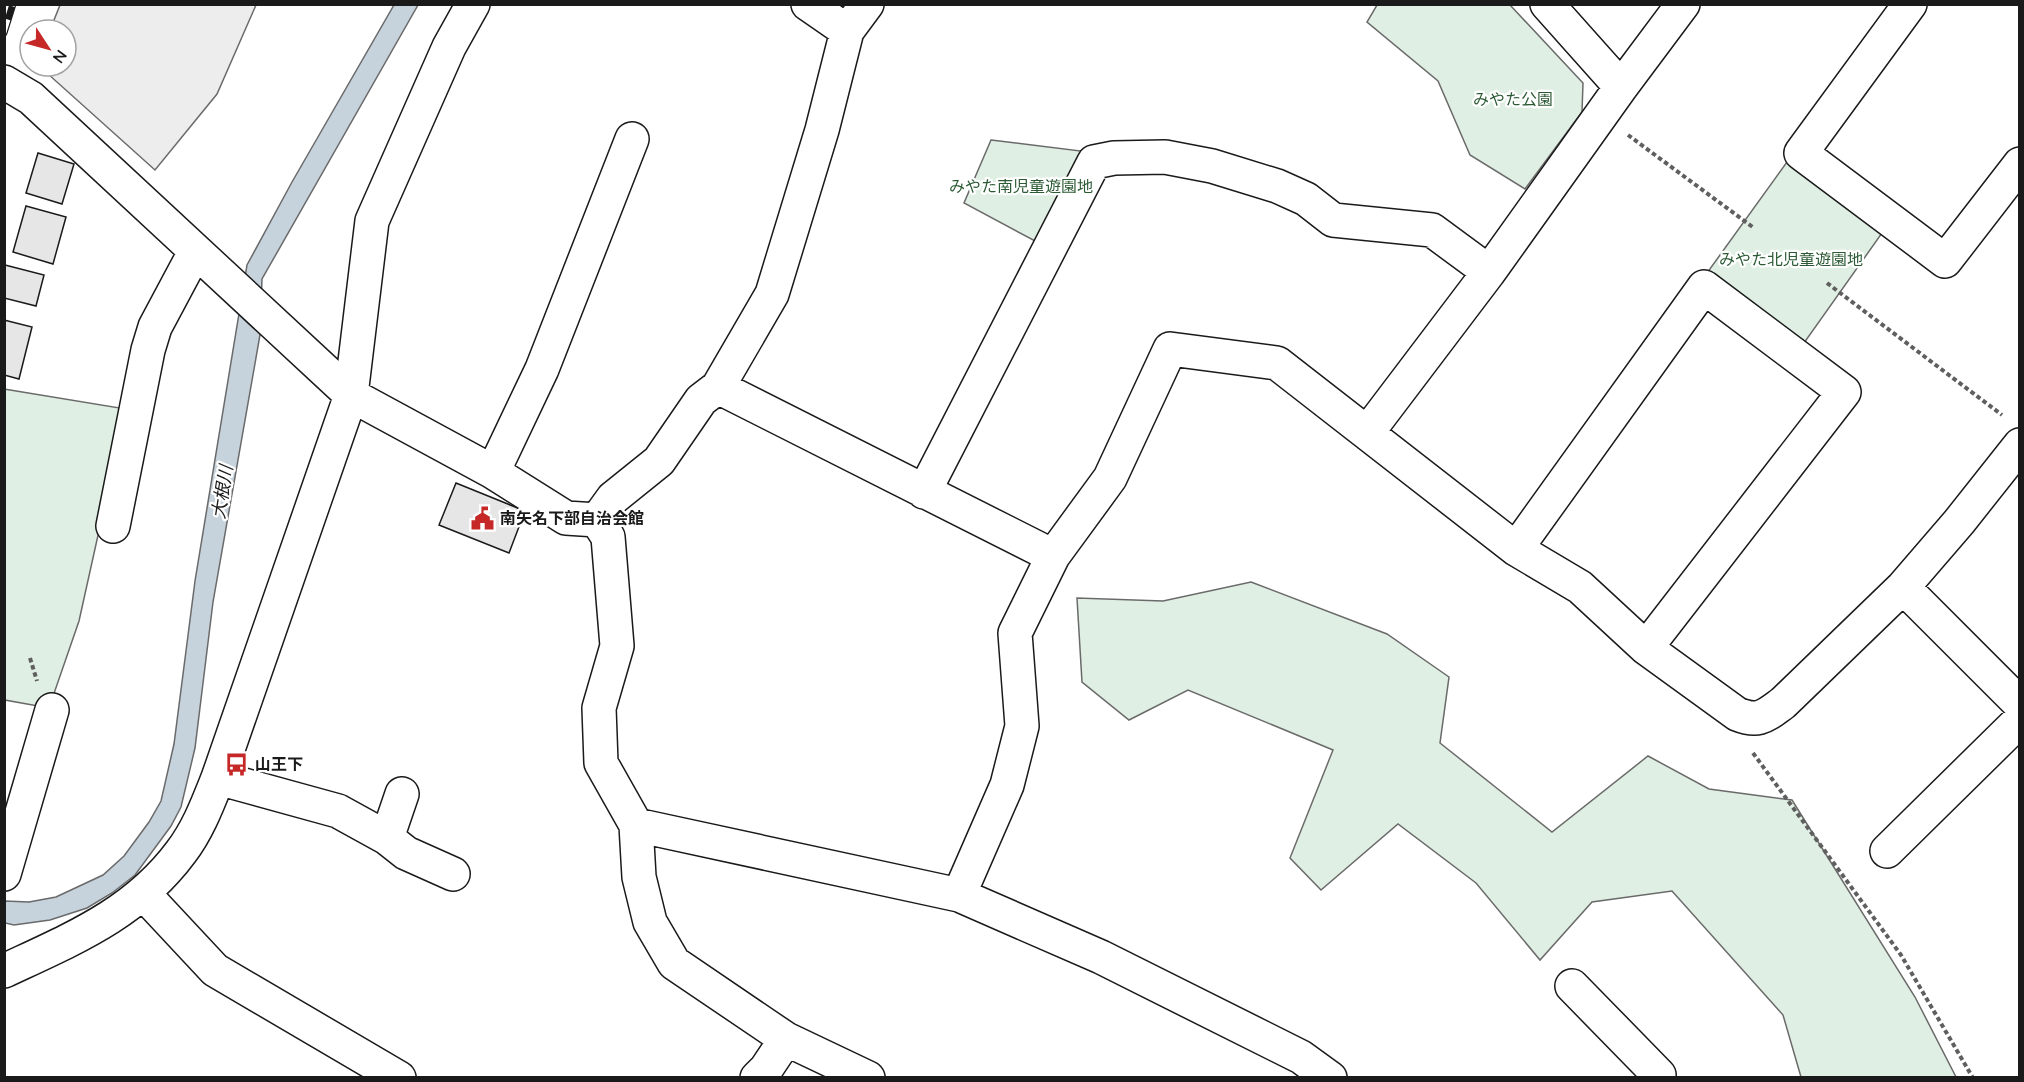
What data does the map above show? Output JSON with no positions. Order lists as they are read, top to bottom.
{
  "water": ["大根川"],
  "parks": ["みやた公園", "みやた南児童遊園地", "みやた北児童遊園地"],
  "places": {
    "public building": ["南矢名下部自治会館"],
    "bus stop": ["山王下"]
  },
  "north": "bottom right"
}
